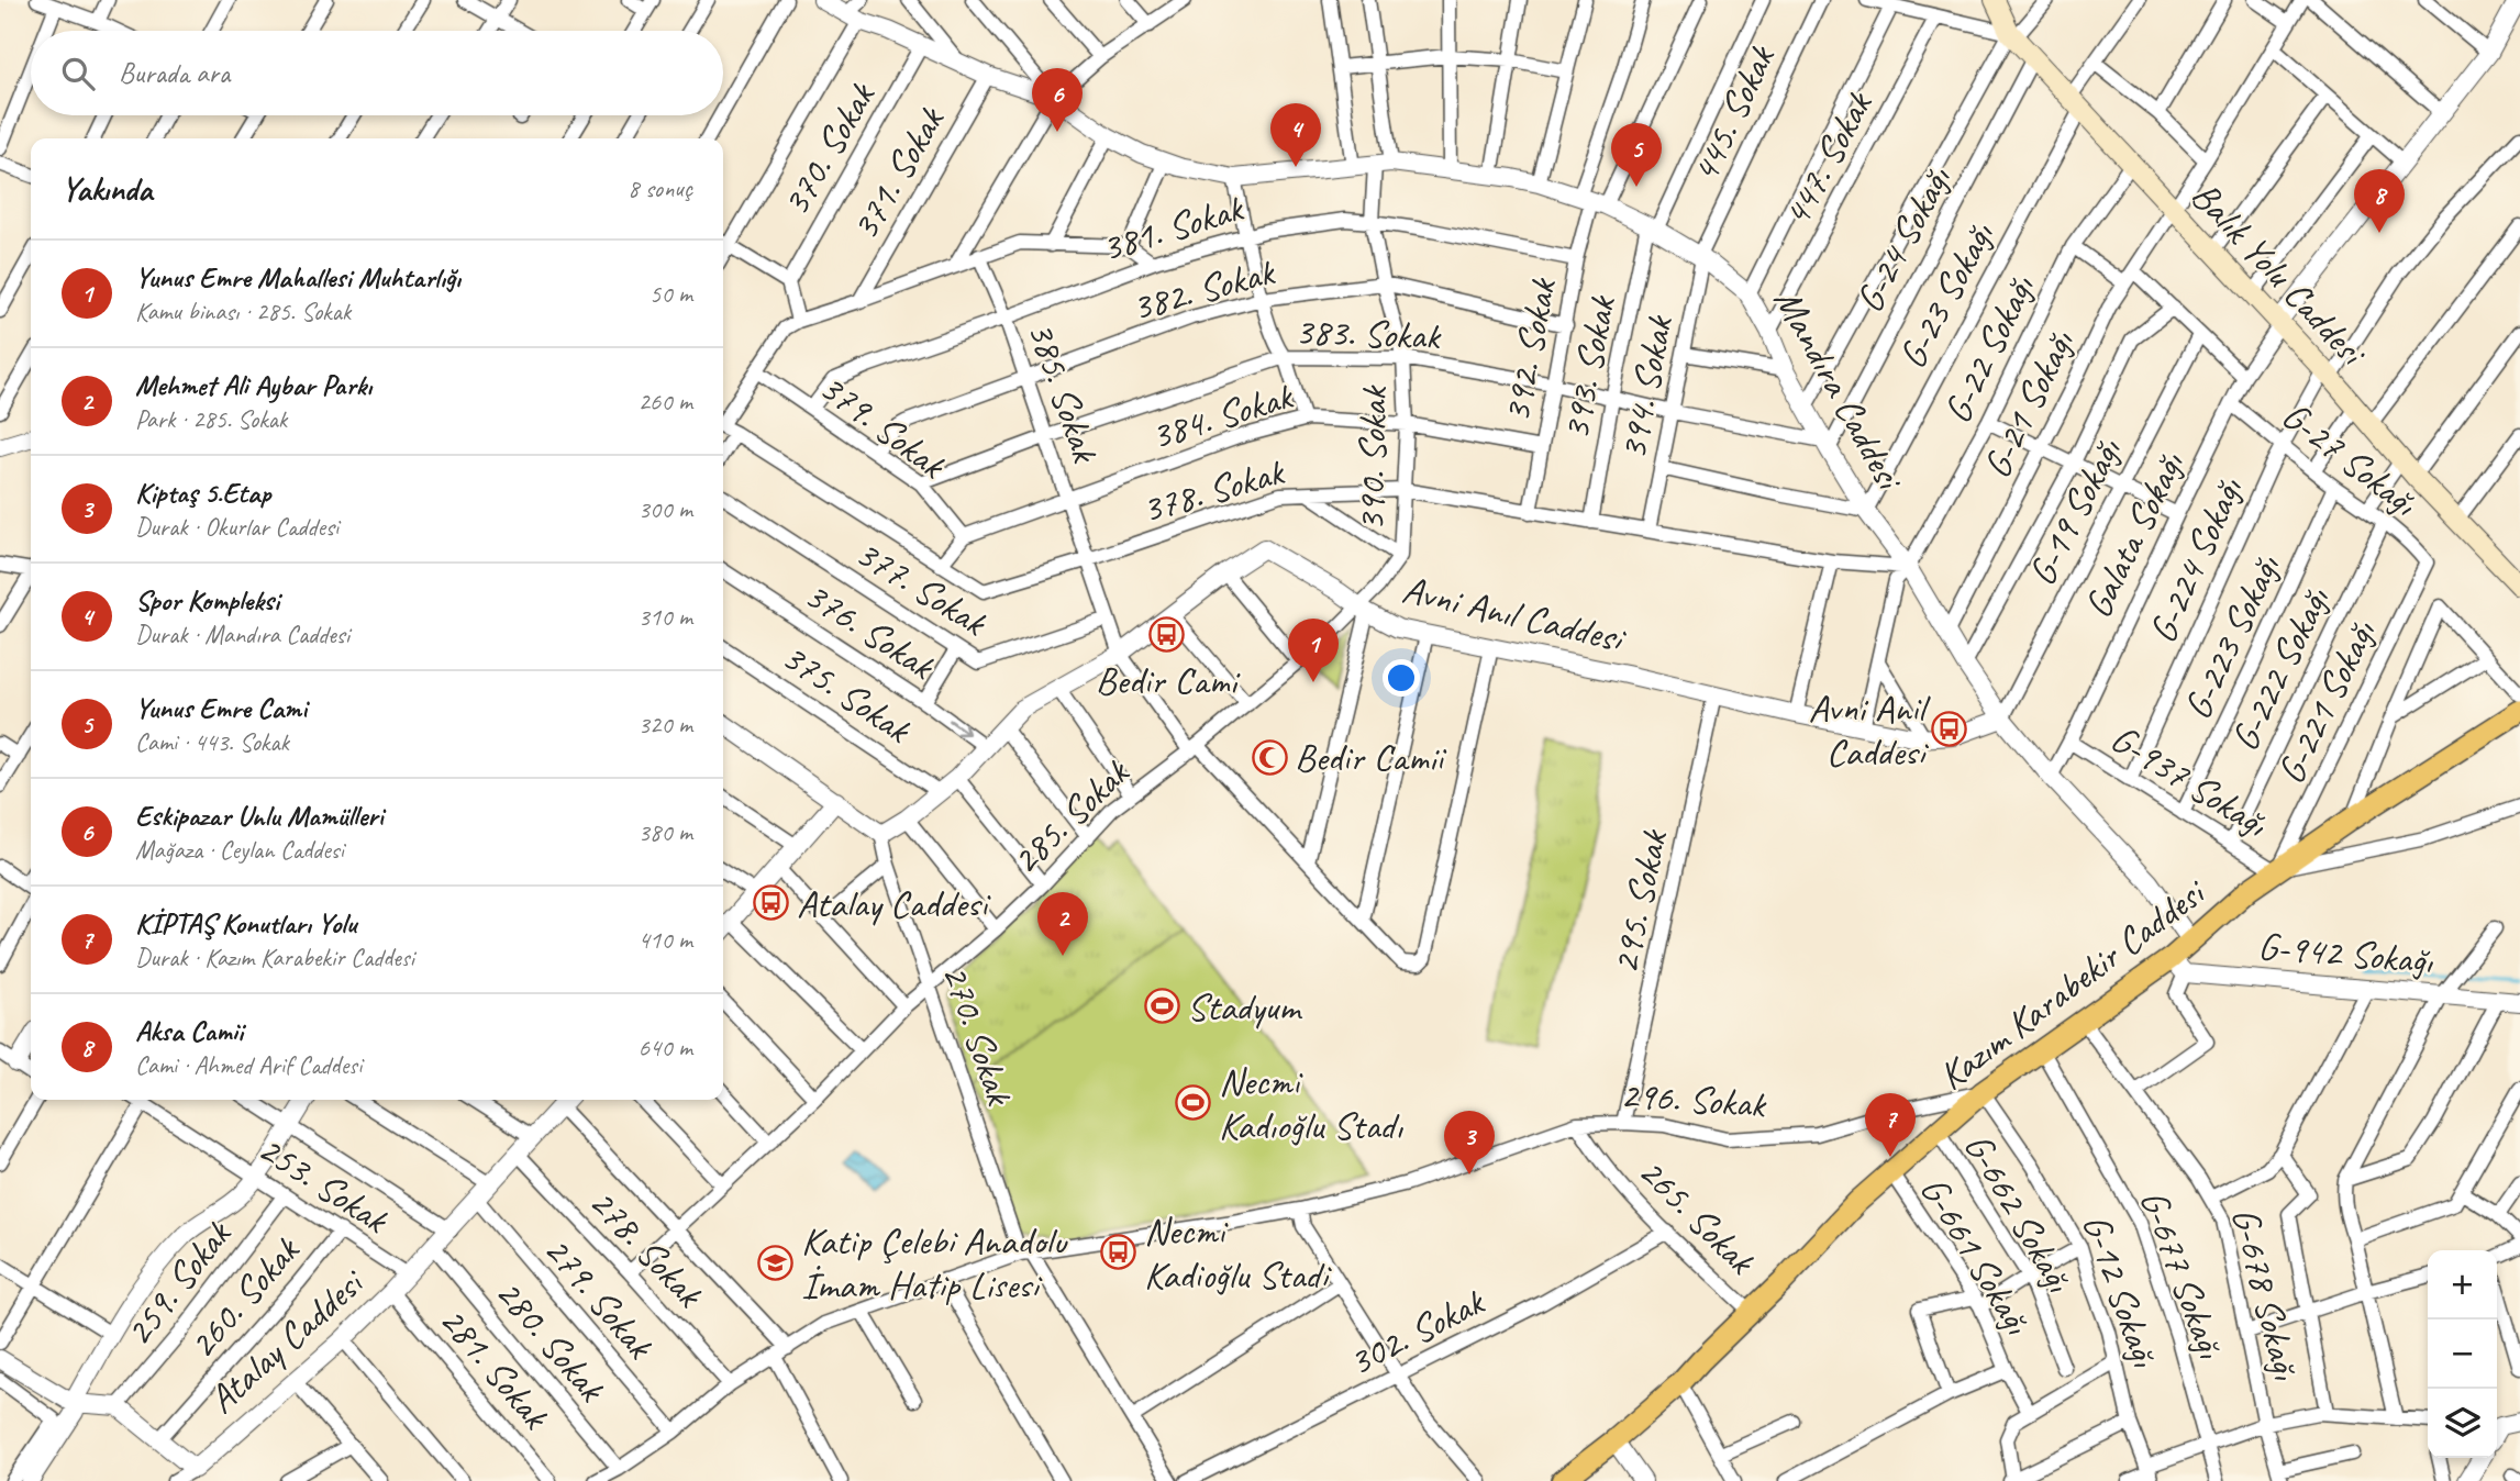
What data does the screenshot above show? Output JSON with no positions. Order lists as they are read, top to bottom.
{
  "streets": {
    "main road": ["Balık Yolu Caddesi", "Kazım Karabekir Caddesi"],
    "street": [
      "445. Sokak",
      "370. Sokak",
      "447. Sokak",
      "371. Sokak",
      "381. Sokak",
      "G-24 Sokağı",
      "382. Sokak",
      "G-23 Sokağı",
      "383. Sokak",
      "G-22 Sokağı",
      "392. Sokak",
      "393. Sokak",
      "394. Sokak",
      "Mandıra Caddesi",
      "385. Sokak",
      "G-21 Sokağı",
      "384. Sokak",
      "379. Sokak",
      "G-27 Sokağı",
      "390. Sokak",
      "378. Sokak",
      "G-19 Sokağı",
      "Galata Sokağı",
      "G-224 Sokağı",
      "377. Sokak",
      "Avni Anıl Caddesi",
      "376. Sokak",
      "G-223 Sokağı",
      "G-222 Sokağı",
      "375. Sokak",
      "G-221 Sokağı",
      "G-937 Sokağı",
      "285. Sokak",
      "295. Sokak",
      "G-942 Sokağı",
      "270. Sokak",
      "296. Sokak",
      "253. Sokak",
      "G-662 Sokağı",
      "265. Sokak",
      "278. Sokak",
      "G-661 Sokağı",
      "G-677 Sokağı",
      "259. Sokak",
      "G-12 Sokağı",
      "G-678 Sokağı",
      "279. Sokak",
      "260. Sokak",
      "302. Sokak",
      "280. Sokak",
      "Atalay Caddesi",
      "281. Sokak"
    ]
  },
  "crossings": [
    ["445. Sokak", "394. Sokak"],
    ["445. Sokak", "Mandıra Caddesi"],
    ["370. Sokak", "Mandıra Caddesi"],
    ["447. Sokak", "Mandıra Caddesi"],
    ["371. Sokak", "Mandıra Caddesi"],
    ["381. Sokak", "392. Sokak"],
    ["381. Sokak", "385. Sokak"],
    ["381. Sokak", "379. Sokak"],
    ["381. Sokak", "390. Sokak"],
    ["G-24 Sokağı", "Balık Yolu Caddesi"],
    ["G-24 Sokağı", "383. Sokak"],
    ["G-24 Sokağı", "Mandıra Caddesi"],
    ["Balık Yolu Caddesi", "G-23 Sokağı"],
    ["Balık Yolu Caddesi", "G-22 Sokağı"],
    ["Balık Yolu Caddesi", "G-21 Sokağı"],
    ["Balık Yolu Caddesi", "Galata Sokağı"],
    ["Balık Yolu Caddesi", "G-224 Sokağı"],
    ["382. Sokak", "392. Sokak"],
    ["382. Sokak", "385. Sokak"],
    ["382. Sokak", "379. Sokak"],
    ["382. Sokak", "390. Sokak"],
    ["G-23 Sokağı", "Mandıra Caddesi"],
    ["383. Sokak", "392. Sokak"],
    ["383. Sokak", "393. Sokak"],
    ["383. Sokak", "394. Sokak"],
    ["383. Sokak", "Mandıra Caddesi"],
    ["383. Sokak", "385. Sokak"],
    ["383. Sokak", "379. Sokak"],
    ["383. Sokak", "390. Sokak"],
    ["G-22 Sokağı", "Mandıra Caddesi"],
    ["G-22 Sokağı", "378. Sokak"],
    ["G-22 Sokağı", "Avni Anıl Caddesi"],
    ["392. Sokak", "Mandıra Caddesi"],
    ["392. Sokak", "384. Sokak"],
    ["392. Sokak", "378. Sokak"],
    ["393. Sokak", "Mandıra Caddesi"],
    ["393. Sokak", "378. Sokak"],
    ["394. Sokak", "Mandıra Caddesi"],
    ["394. Sokak", "378. Sokak"],
    ["Mandıra Caddesi", "G-21 Sokağı"],
    ["Mandıra Caddesi", "390. Sokak"],
    ["Mandıra Caddesi", "378. Sokak"],
    ["Mandıra Caddesi", "G-19 Sokağı"],
    ["Mandıra Caddesi", "Galata Sokağı"],
    ["Mandıra Caddesi", "Avni Anıl Caddesi"],
    ["Mandıra Caddesi", "Kazım Karabekir Caddesi"],
    ["385. Sokak", "384. Sokak"],
    ["385. Sokak", "378. Sokak"],
    ["385. Sokak", "377. Sokak"],
    ["385. Sokak", "Avni Anıl Caddesi"],
    ["385. Sokak", "285. Sokak"],
    ["384. Sokak", "379. Sokak"],
    ["384. Sokak", "390. Sokak"],
    ["G-27 Sokağı", "Galata Sokağı"],
    ["G-27 Sokağı", "G-224 Sokağı"],
    ["G-27 Sokağı", "G-223 Sokağı"],
    ["G-27 Sokağı", "G-222 Sokağı"],
    ["G-27 Sokağı", "G-221 Sokağı"],
    ["390. Sokak", "378. Sokak"],
    ["390. Sokak", "Avni Anıl Caddesi"],
    ["390. Sokak", "285. Sokak"],
    ["G-19 Sokağı", "Avni Anıl Caddesi"],
    ["Galata Sokağı", "G-937 Sokağı"],
    ["G-224 Sokağı", "G-937 Sokağı"],
    ["Avni Anıl Caddesi", "376. Sokak"],
    ["Avni Anıl Caddesi", "375. Sokak"],
    ["Avni Anıl Caddesi", "285. Sokak"],
    ["Avni Anıl Caddesi", "295. Sokak"],
    ["Avni Anıl Caddesi", "270. Sokak"],
    ["G-223 Sokağı", "G-937 Sokağı"],
    ["G-222 Sokağı", "G-937 Sokağı"],
    ["G-221 Sokağı", "G-937 Sokağı"],
    ["G-221 Sokağı", "Kazım Karabekir Caddesi"],
    ["G-937 Sokağı", "Kazım Karabekir Caddesi"],
    ["285. Sokak", "270. Sokak"],
    ["285. Sokak", "278. Sokak"],
    ["295. Sokak", "296. Sokak"],
    ["G-942 Sokağı", "Kazım Karabekir Caddesi"],
    ["Kazım Karabekir Caddesi", "296. Sokak"],
    ["Kazım Karabekir Caddesi", "G-662 Sokağı"],
    ["Kazım Karabekir Caddesi", "265. Sokak"],
    ["Kazım Karabekir Caddesi", "G-661 Sokağı"],
    ["Kazım Karabekir Caddesi", "G-677 Sokağı"],
    ["Kazım Karabekir Caddesi", "G-12 Sokağı"],
    ["Kazım Karabekir Caddesi", "G-678 Sokağı"],
    ["270. Sokak", "296. Sokak"],
    ["296. Sokak", "265. Sokak"],
    ["296. Sokak", "278. Sokak"],
    ["296. Sokak", "G-12 Sokağı"],
    ["296. Sokak", "279. Sokak"],
    ["296. Sokak", "280. Sokak"],
    ["253. Sokak", "259. Sokak"],
    ["253. Sokak", "260. Sokak"],
    ["253. Sokak", "Atalay Caddesi"],
    ["265. Sokak", "302. Sokak"],
    ["278. Sokak", "Atalay Caddesi"],
    ["259. Sokak", "Atalay Caddesi"],
    ["279. Sokak", "Atalay Caddesi"],
    ["260. Sokak", "Atalay Caddesi"],
    ["280. Sokak", "Atalay Caddesi"],
    ["Atalay Caddesi", "281. Sokak"]
  ],
  "places": {
    "bus stop": [
      "Bedir Cami",
      "Avni Anil Caddesi",
      "Atalay Caddesi",
      "Necmi Kadioğlu Stadi"
    ],
    "mosque": ["Bedir Camii"],
    "sports": ["Stadyum", "Necmi Kadıoğlu Stadı"],
    "school or university": ["Katip Çelebi Anadolu İmam Hatip Lisesi"]
  },
  "page": {
    "search": "Burada ara",
    "pins": [
      "6",
      "4",
      "5",
      "8",
      "1",
      "2",
      "7",
      "3"
    ],
    "heading": ["Yakında", "8 sonuç"],
    "list": [
      {
        "mark": "1",
        "name": "Yunus Emre Mahallesi Muhtarlığı",
        "note": "Kamu binası · 285. Sokak",
        "value": "50 m"
      },
      {
        "mark": "2",
        "name": "Mehmet Ali Aybar Parkı",
        "note": "Park · 285. Sokak",
        "value": "260 m"
      },
      {
        "mark": "3",
        "name": "Kiptaş 5.Etap",
        "note": "Durak · Okurlar Caddesi",
        "value": "300 m"
      },
      {
        "mark": "4",
        "name": "Spor Kompleksi",
        "note": "Durak · Mandıra Caddesi",
        "value": "310 m"
      },
      {
        "mark": "5",
        "name": "Yunus Emre Cami",
        "note": "Cami · 443. Sokak",
        "value": "320 m"
      },
      {
        "mark": "6",
        "name": "Eskipazar Unlu Mamülleri",
        "note": "Mağaza · Ceylan Caddesi",
        "value": "380 m"
      },
      {
        "mark": "7",
        "name": "KİPTAŞ Konutları Yolu",
        "note": "Durak · Kazım Karabekir Caddesi",
        "value": "410 m"
      },
      {
        "mark": "8",
        "name": "Aksa Camii",
        "note": "Cami · Ahmed Arif Caddesi",
        "value": "640 m"
      }
    ],
    "map_buttons": ["+", "−"]
  }
}
